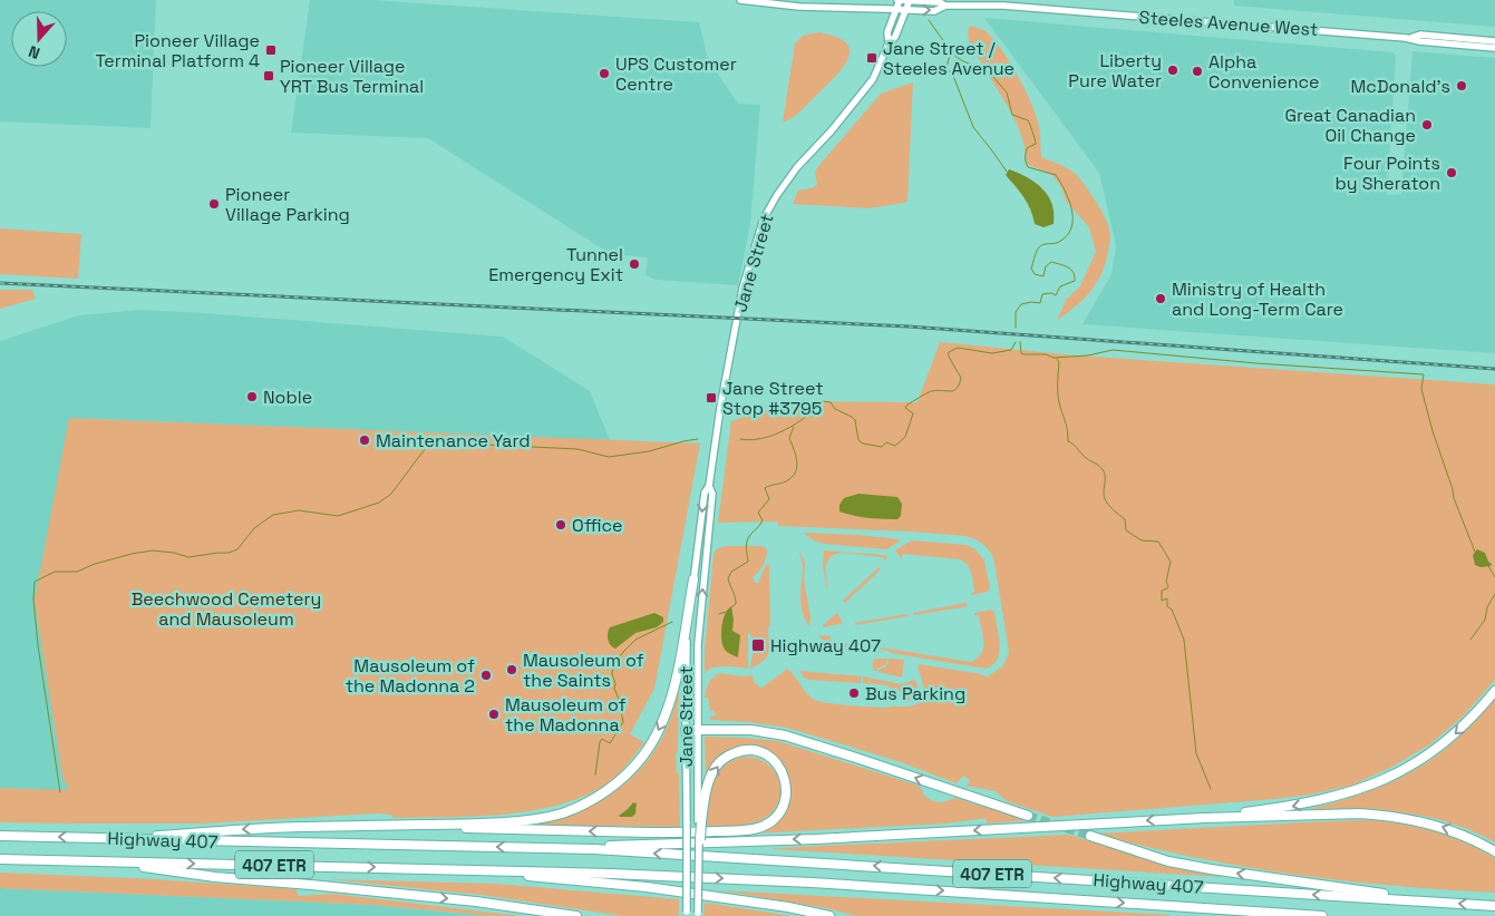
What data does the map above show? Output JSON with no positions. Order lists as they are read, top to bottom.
{
  "streets": {
    "highway": ["Highway 407", "407 ETR"],
    "main road": ["Steeles Avenue West", "Jane Street"]
  },
  "crossings": [
    ["Steeles Avenue West", "Jane Street"]
  ],
  "parks": ["Beechwood Cemetery and Mausoleum"],
  "places": {
    "transit": [
      "Pioneer Village Terminal Platform 4",
      "Jane Street / Steeles Avenue",
      "Pioneer Village YRT Bus Terminal",
      "Jane Street Stop #3795",
      "Highway 407"
    ],
    "other": [
      "Liberty Pure Water",
      "Alpha Convenience",
      "UPS Customer Centre",
      "McDonald's",
      "Great Canadian Oil Change",
      "Four Points by Sheraton",
      "Pioneer Village Parking",
      "Tunnel Emergency Exit",
      "Ministry of Health and Long-Term Care",
      "Noble",
      "Maintenance Yard",
      "Office",
      "Mausoleum of the Saints",
      "Mausoleum of the Madonna 2",
      "Bus Parking",
      "Mausoleum of the Madonna"
    ]
  },
  "north": "bottom"
}
